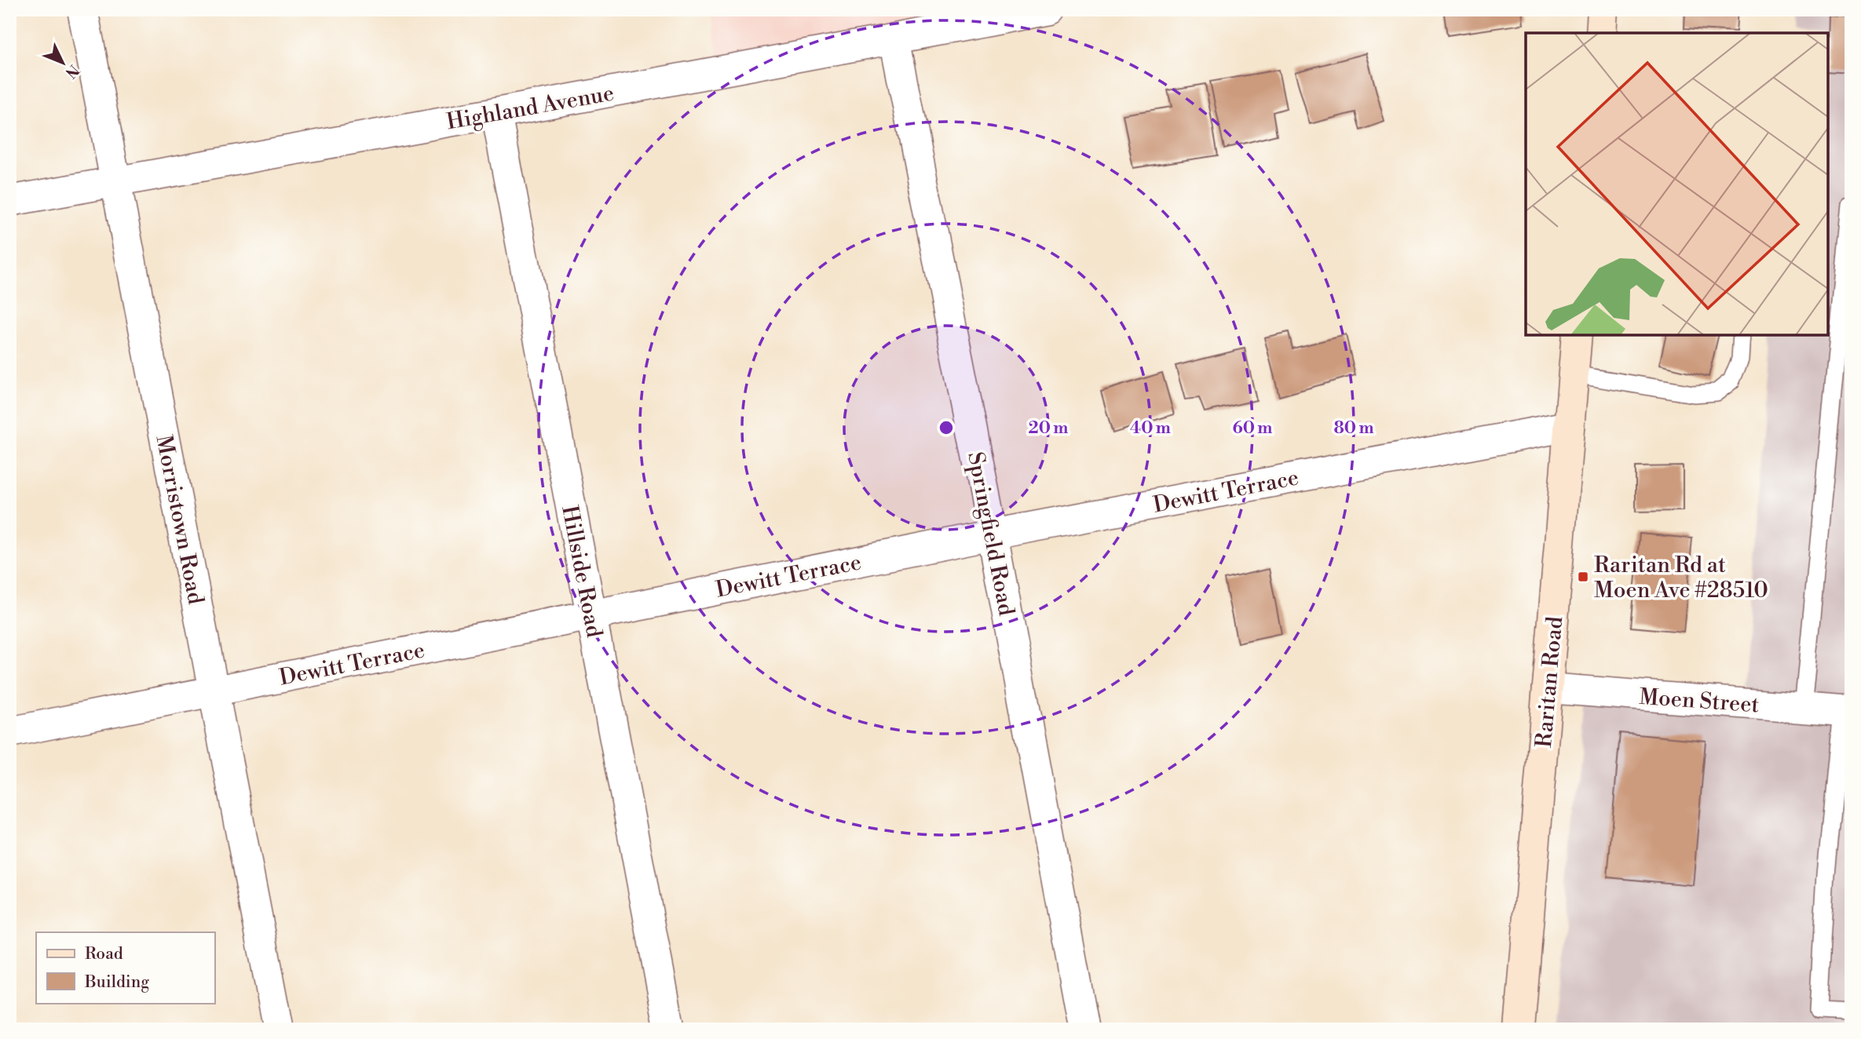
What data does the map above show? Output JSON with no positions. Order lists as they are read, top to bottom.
{
  "streets": {
    "main road": ["Raritan Road"],
    "street": [
      "Highland Avenue",
      "Dewitt Terrace",
      "Morristown Road",
      "Springfield Road",
      "Hillside Road",
      "Moen Street"
    ]
  },
  "crossings": [
    ["Highland Avenue", "Morristown Road"],
    ["Highland Avenue", "Springfield Road"],
    ["Highland Avenue", "Hillside Road"],
    ["Dewitt Terrace", "Morristown Road"],
    ["Dewitt Terrace", "Springfield Road"],
    ["Dewitt Terrace", "Hillside Road"],
    ["Dewitt Terrace", "Raritan Road"],
    ["Raritan Road", "Moen Street"]
  ],
  "places": {
    "transit": ["Raritan Rd at Moen Ave #28510"]
  },
  "legend": ["Road", "Building"],
  "north": "bottom right",
  "rings": [
    "20 m",
    "40 m",
    "60 m",
    "80 m"
  ]
}
